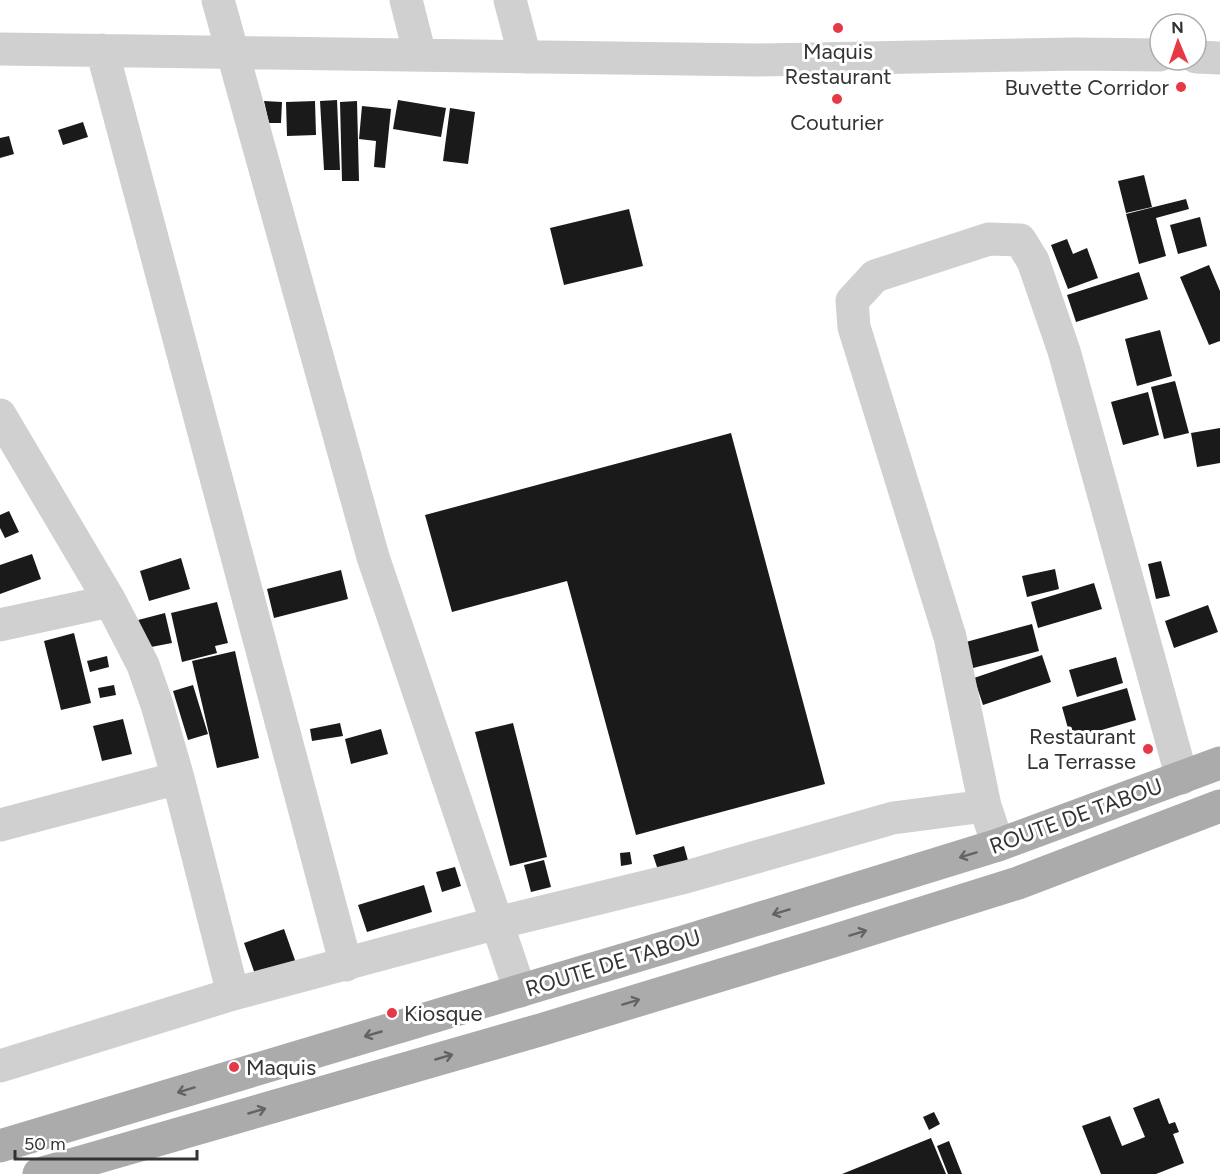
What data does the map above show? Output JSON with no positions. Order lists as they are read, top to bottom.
{
  "streets": {
    "main road": ["ROUTE DE TABOU"]
  },
  "places": [
    "Maquis Restaurant",
    "Buvette Corridor",
    "Couturier",
    "Restaurant La Terrasse",
    "Kiosque",
    "Maquis"
  ],
  "scale_bar": "50 m",
  "north": "top"
}
